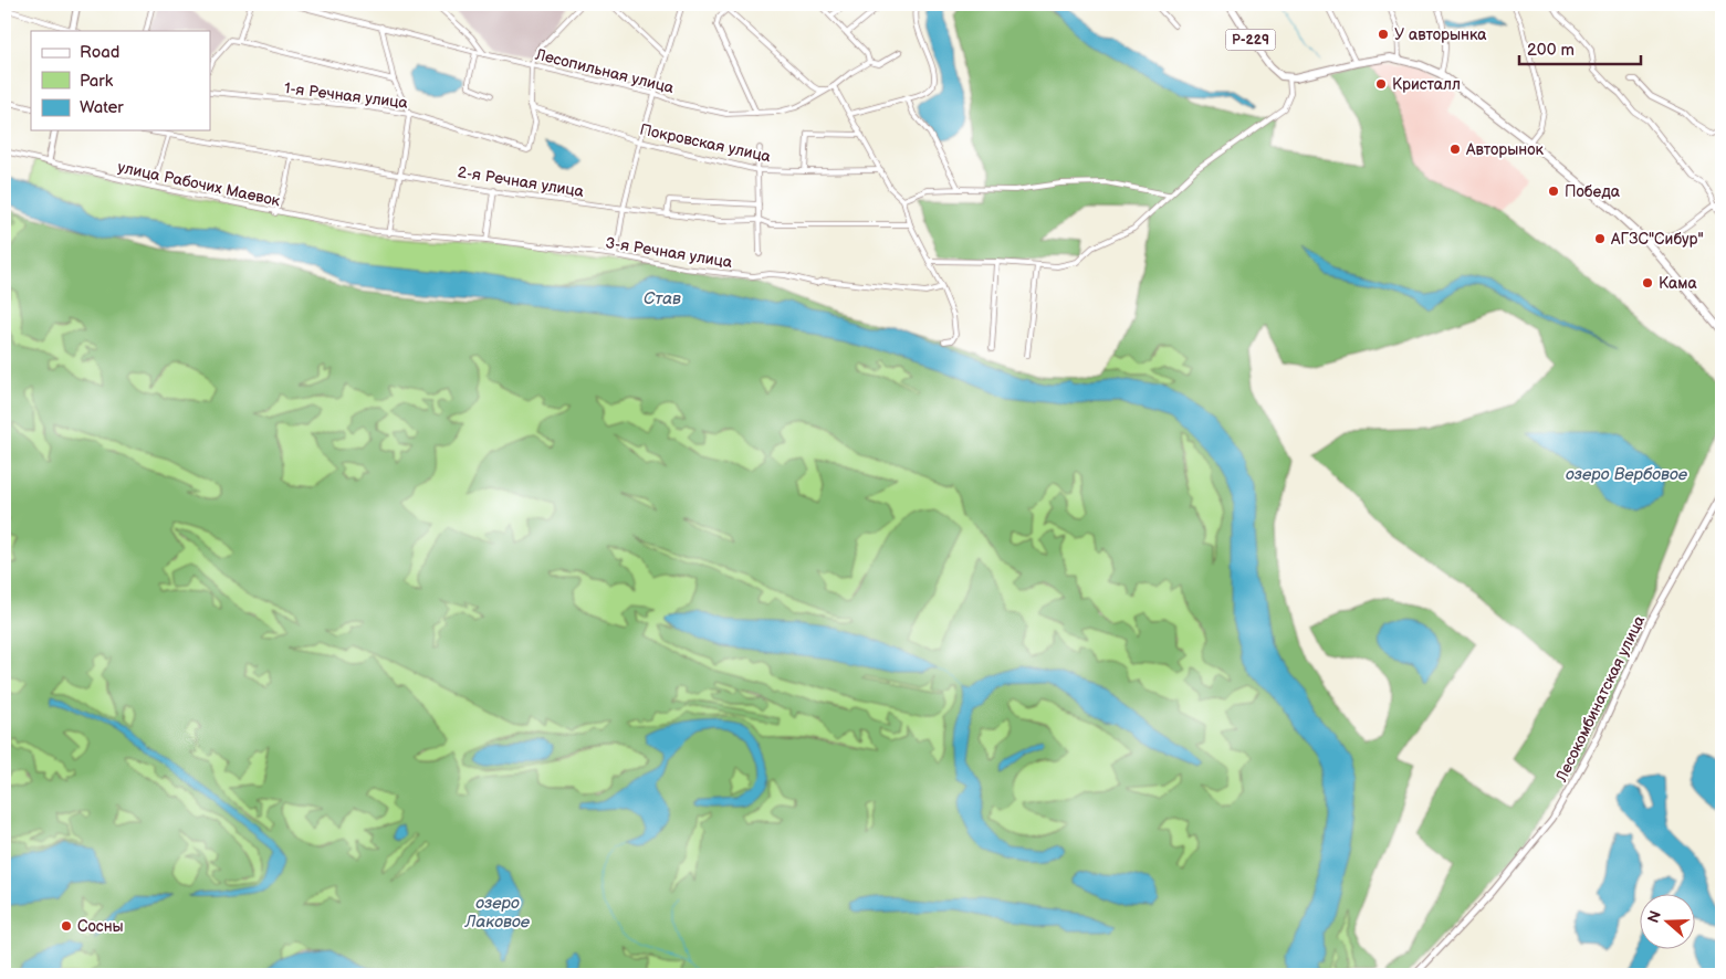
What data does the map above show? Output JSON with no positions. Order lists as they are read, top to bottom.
{
  "streets": {
    "main road": ["Р-229"],
    "street": [
      "Лесопильная улица",
      "1-я Речная улица",
      "Покровская улица",
      "2-я Речная улица",
      "улица Рабочих Маевок",
      "3-я Речная улица",
      "Лесокомбинатская улица"
    ]
  },
  "crossings": [
    ["1-я Речная улица", "Покровская улица"],
    ["улица Рабочих Маевок", "3-я Речная улица"]
  ],
  "water": ["Став", "озеро Вербовое", "озеро Лаковое"],
  "places": [
    "У авторынка",
    "Кристалл",
    "Авторынок",
    "Победа",
    "АГЗС\"Сибур\"",
    "Кама",
    "Сосны"
  ],
  "legend": ["Road", "Park", "Water"],
  "scale_bar": "200 m",
  "north": "left"
}
